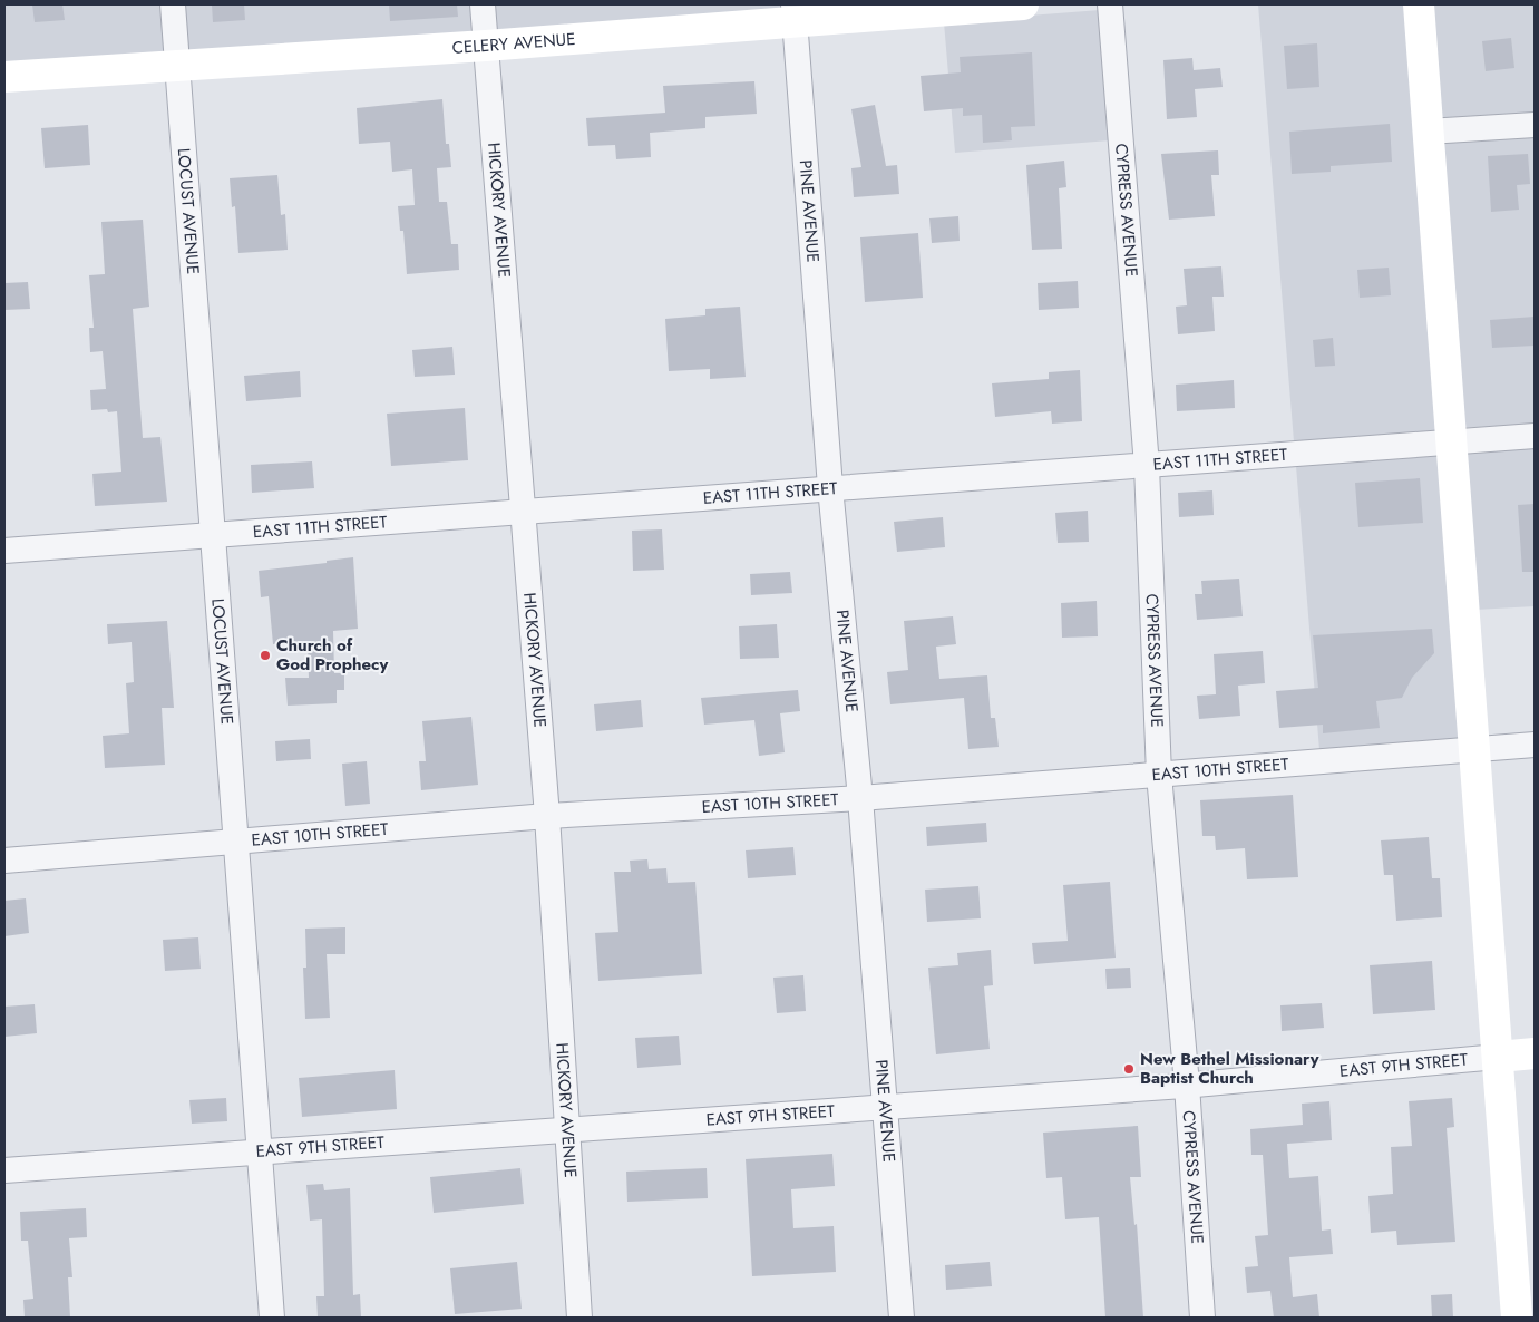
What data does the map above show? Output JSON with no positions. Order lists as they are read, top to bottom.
{
  "streets": {
    "main road": ["CELERY AVENUE", "EAST 9TH STREET"],
    "street": [
      "LOCUST AVENUE",
      "HICKORY AVENUE",
      "CYPRESS AVENUE",
      "PINE AVENUE",
      "EAST 11TH STREET",
      "EAST 10TH STREET"
    ]
  },
  "crossings": [
    ["CELERY AVENUE", "LOCUST AVENUE"],
    ["CELERY AVENUE", "HICKORY AVENUE"],
    ["CELERY AVENUE", "PINE AVENUE"],
    ["LOCUST AVENUE", "EAST 11TH STREET"],
    ["LOCUST AVENUE", "EAST 10TH STREET"],
    ["LOCUST AVENUE", "EAST 9TH STREET"],
    ["HICKORY AVENUE", "EAST 11TH STREET"],
    ["HICKORY AVENUE", "EAST 10TH STREET"],
    ["HICKORY AVENUE", "EAST 9TH STREET"],
    ["CYPRESS AVENUE", "EAST 11TH STREET"],
    ["CYPRESS AVENUE", "EAST 10TH STREET"],
    ["CYPRESS AVENUE", "EAST 9TH STREET"],
    ["PINE AVENUE", "EAST 11TH STREET"],
    ["PINE AVENUE", "EAST 10TH STREET"],
    ["PINE AVENUE", "EAST 9TH STREET"]
  ],
  "places": ["Church of God Prophecy", "New Bethel Missionary Baptist Church"]
}
